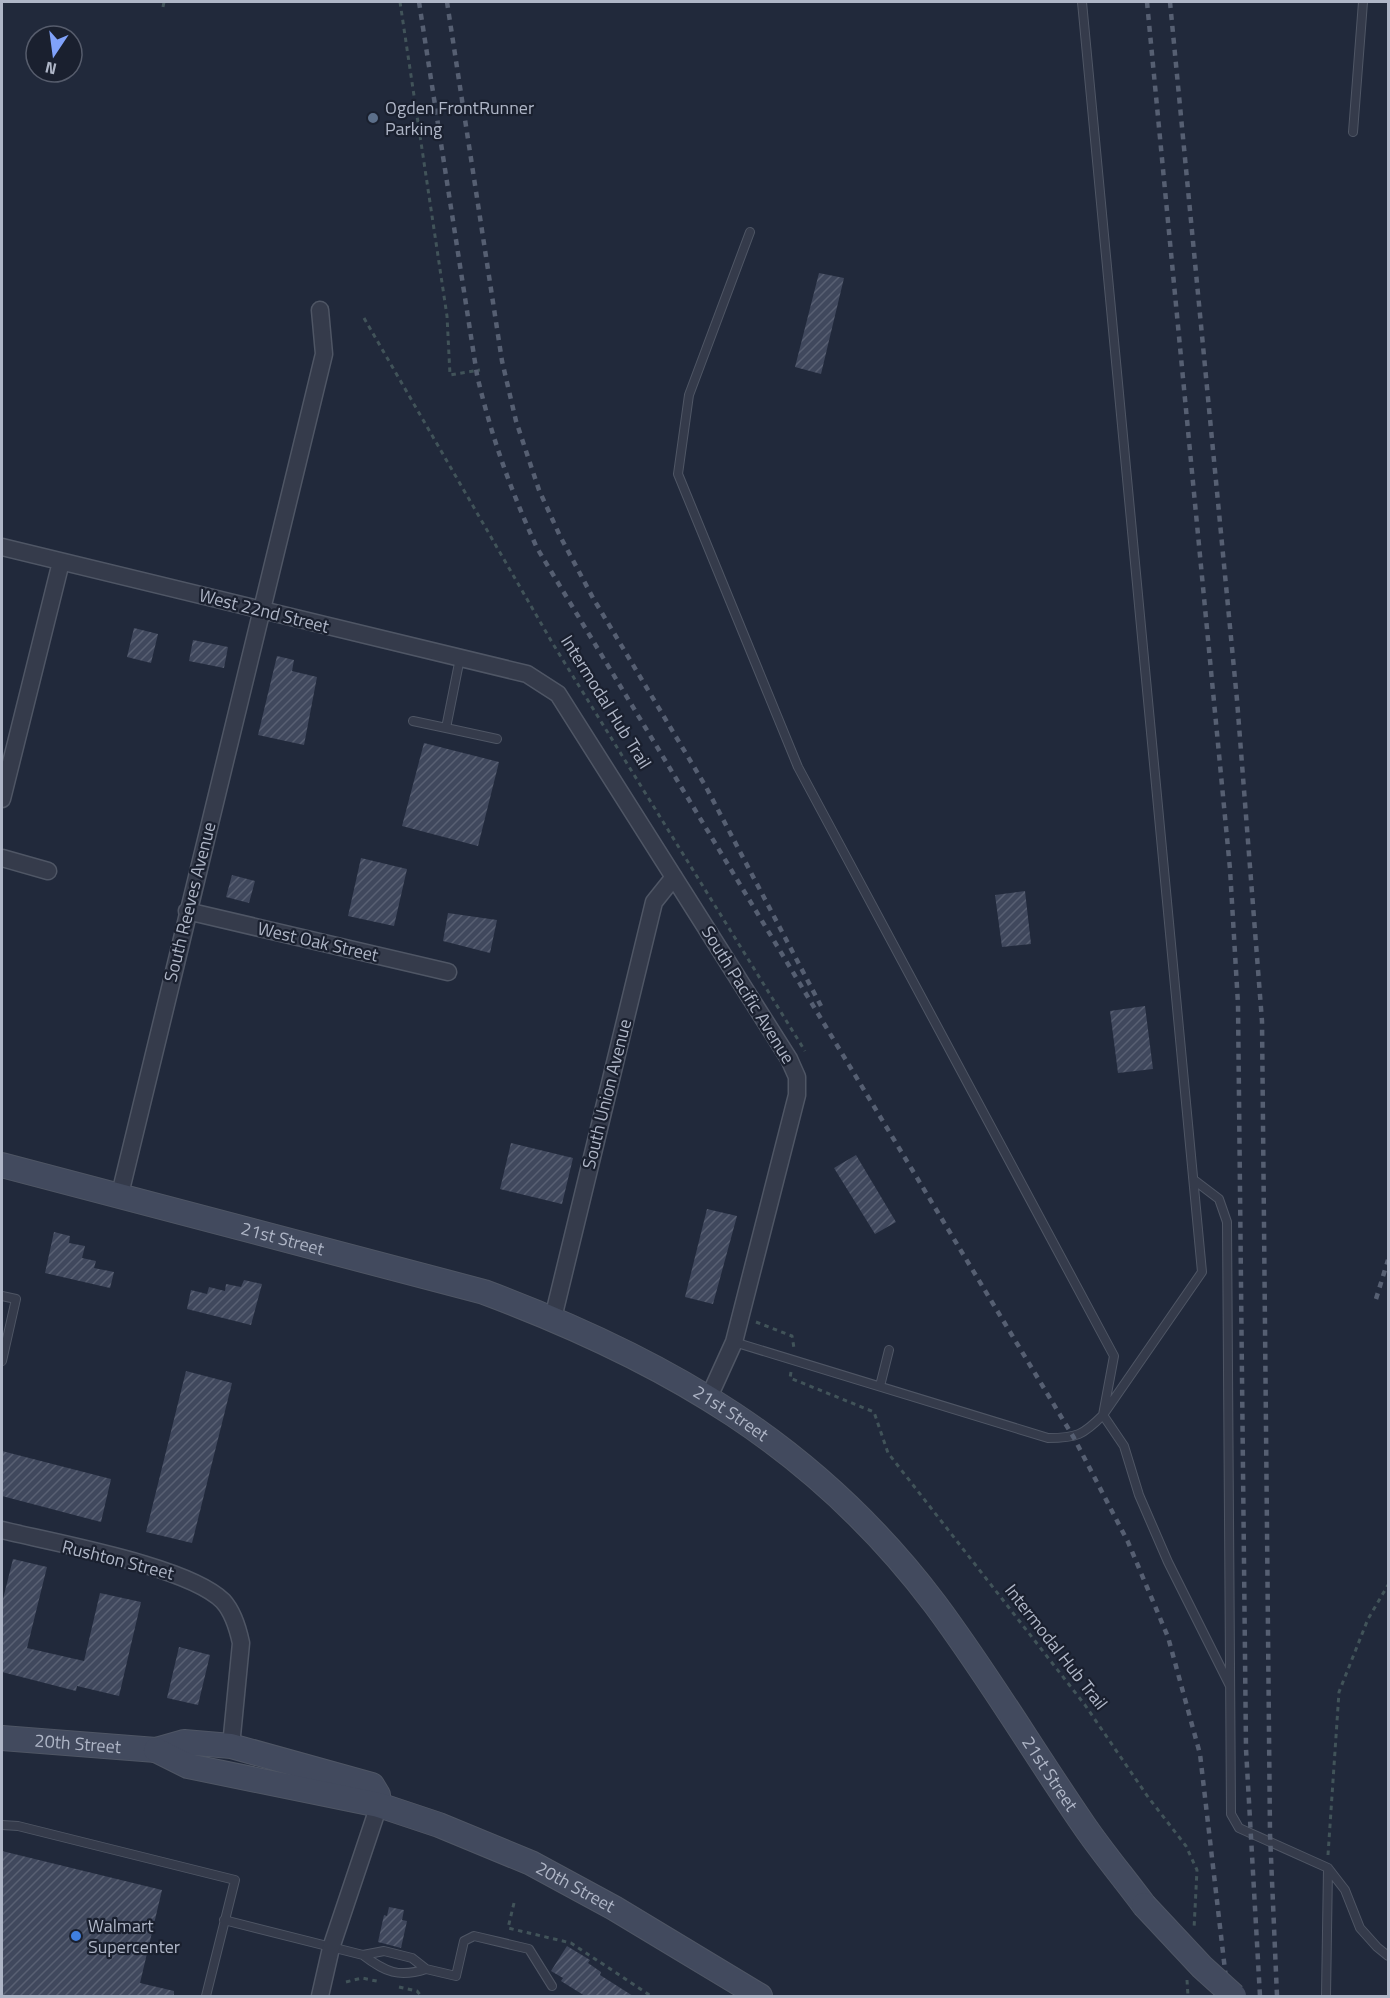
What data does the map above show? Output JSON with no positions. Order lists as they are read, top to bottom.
{
  "streets": {
    "main road": ["21st Street", "20th Street"],
    "street": [
      "West 22nd Street",
      "South Reeves Avenue",
      "West Oak Street",
      "South Pacific Avenue",
      "South Union Avenue",
      "Rushton Street"
    ],
    "path": ["Intermodal Hub Trail"]
  },
  "crossings": [
    ["West 22nd Street", "South Reeves Avenue"],
    ["West 22nd Street", "South Pacific Avenue"],
    ["South Reeves Avenue", "West Oak Street"],
    ["South Reeves Avenue", "21st Street"],
    ["South Pacific Avenue", "South Union Avenue"],
    ["South Pacific Avenue", "21st Street"],
    ["South Union Avenue", "21st Street"],
    ["Rushton Street", "20th Street"]
  ],
  "places": ["Ogden FrontRunner Parking", "Walmart Supercenter"],
  "north": "bottom"
}
